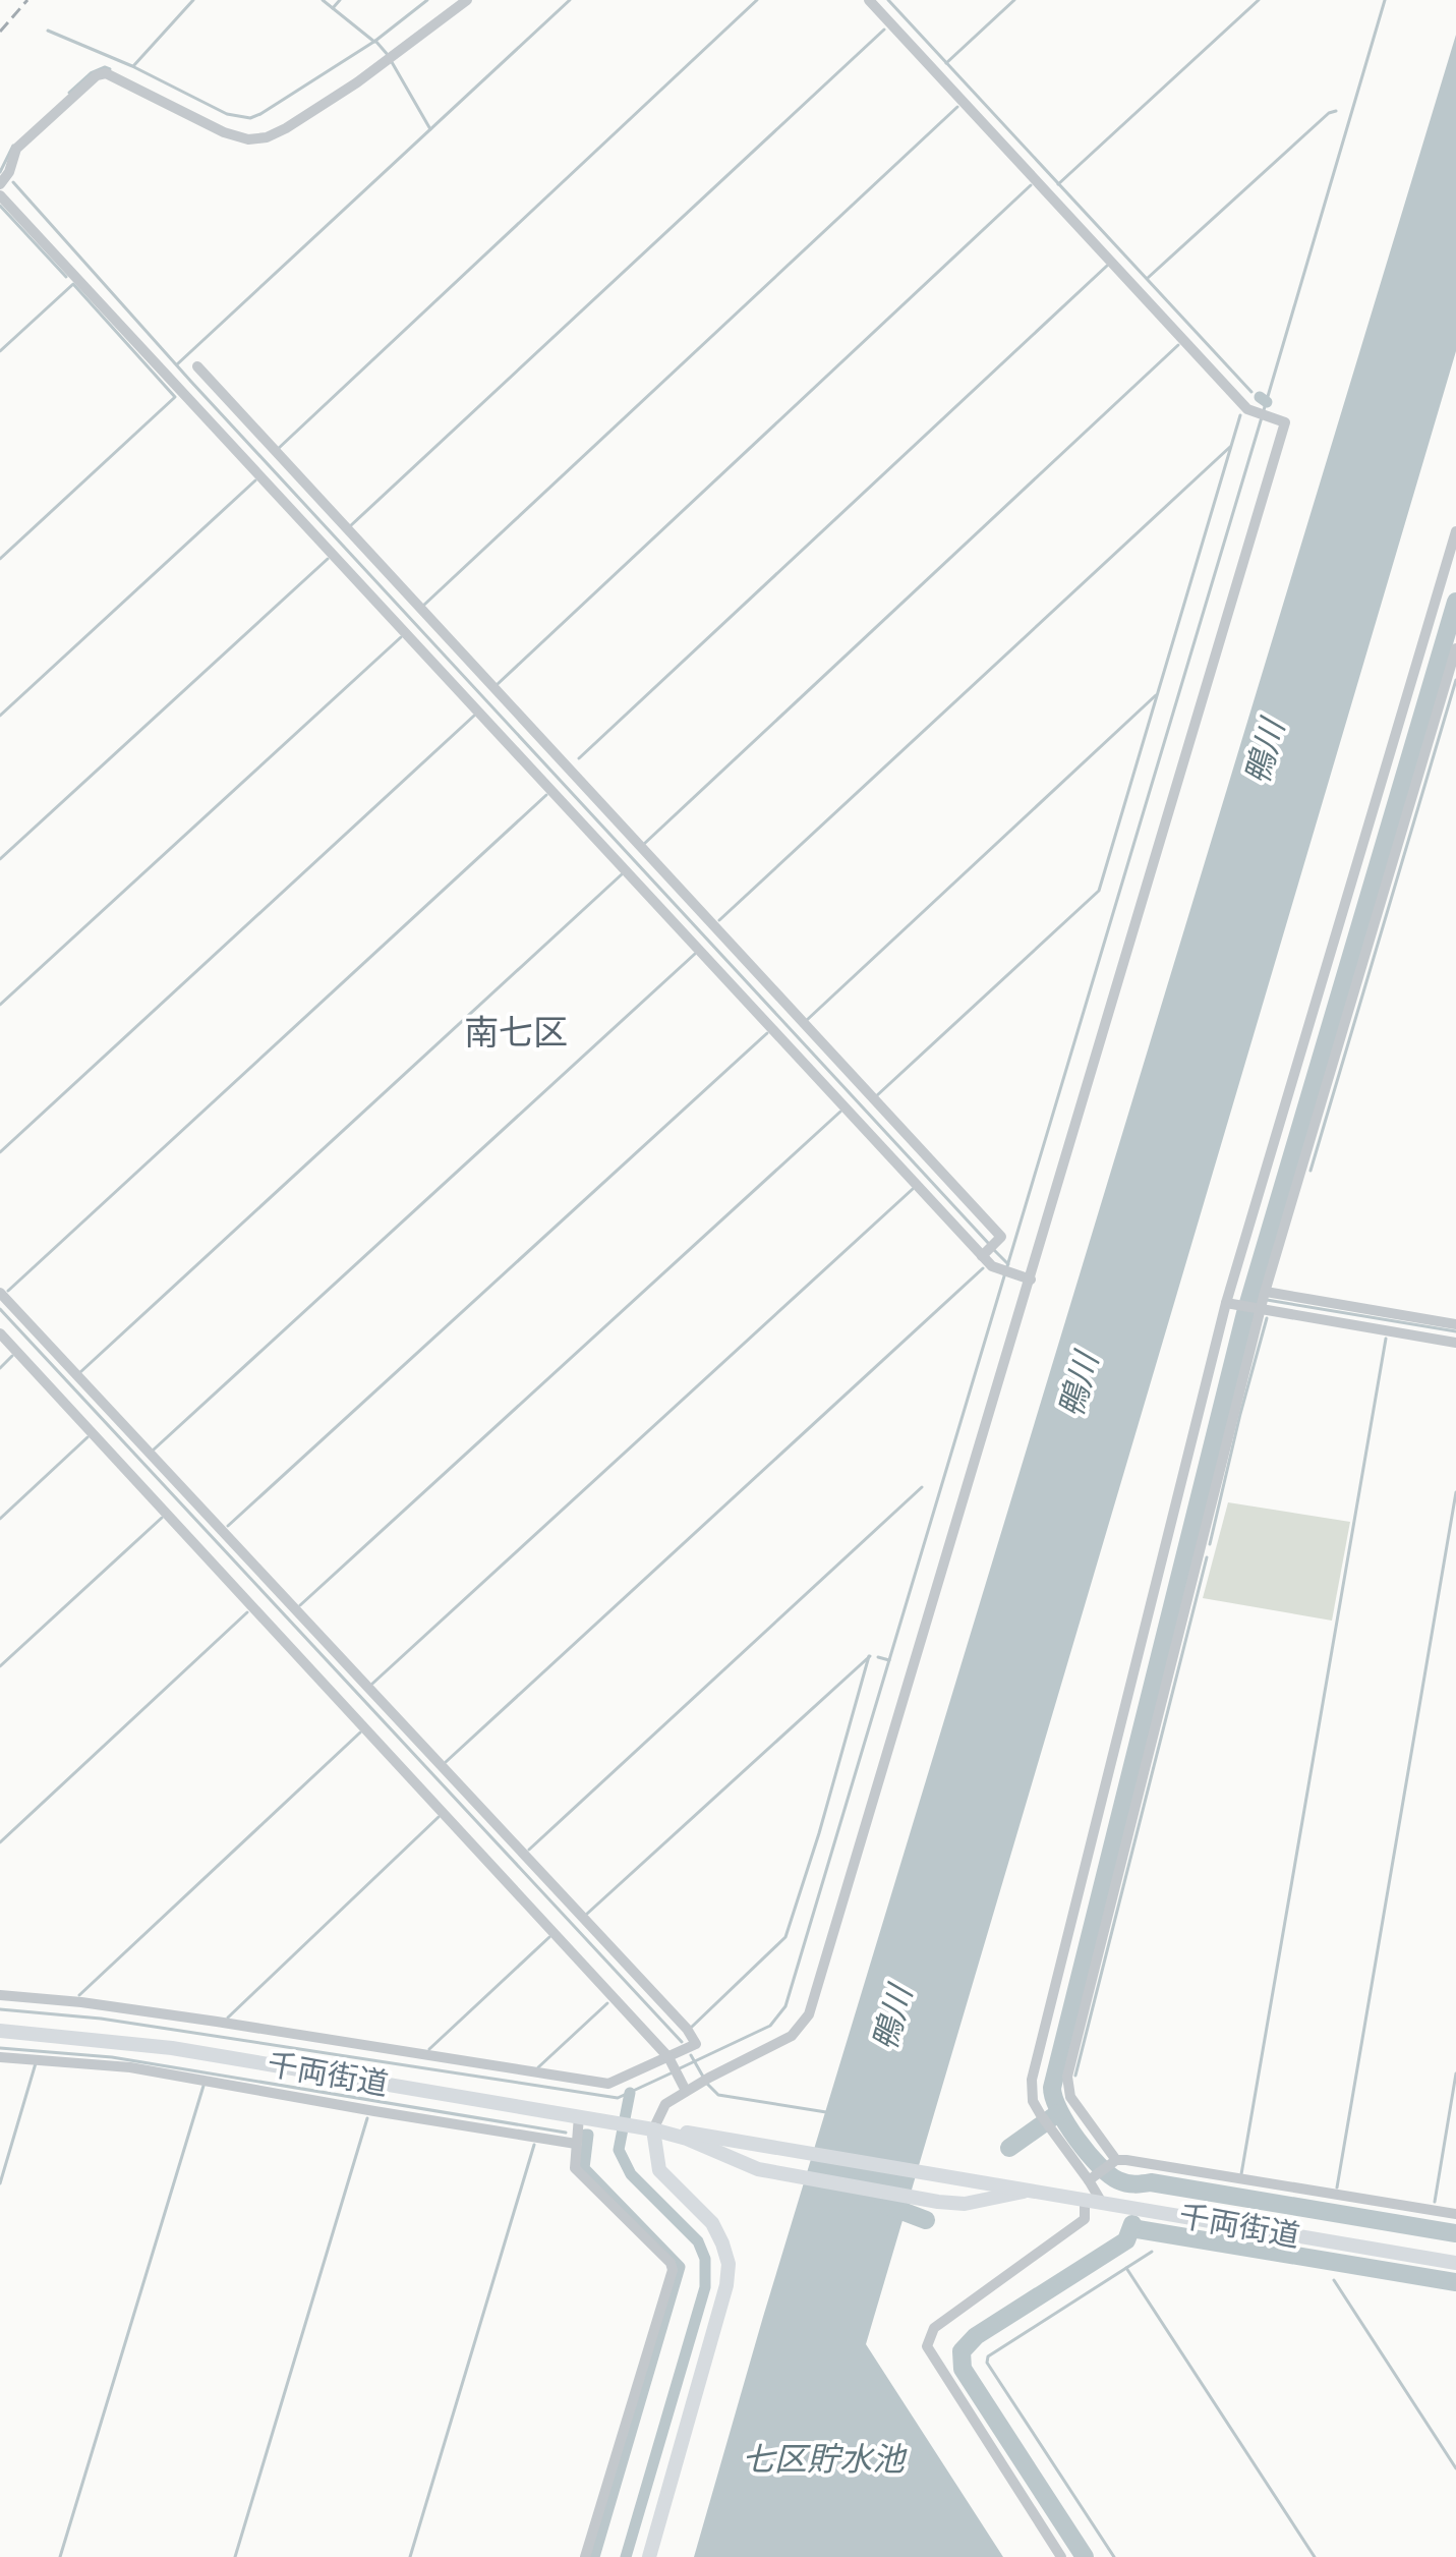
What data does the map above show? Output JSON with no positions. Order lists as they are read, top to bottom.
{
  "streets": {
    "street": ["千両街道"]
  },
  "districts": ["南七区"],
  "water": ["鴨川", "七区貯水池"]
}
